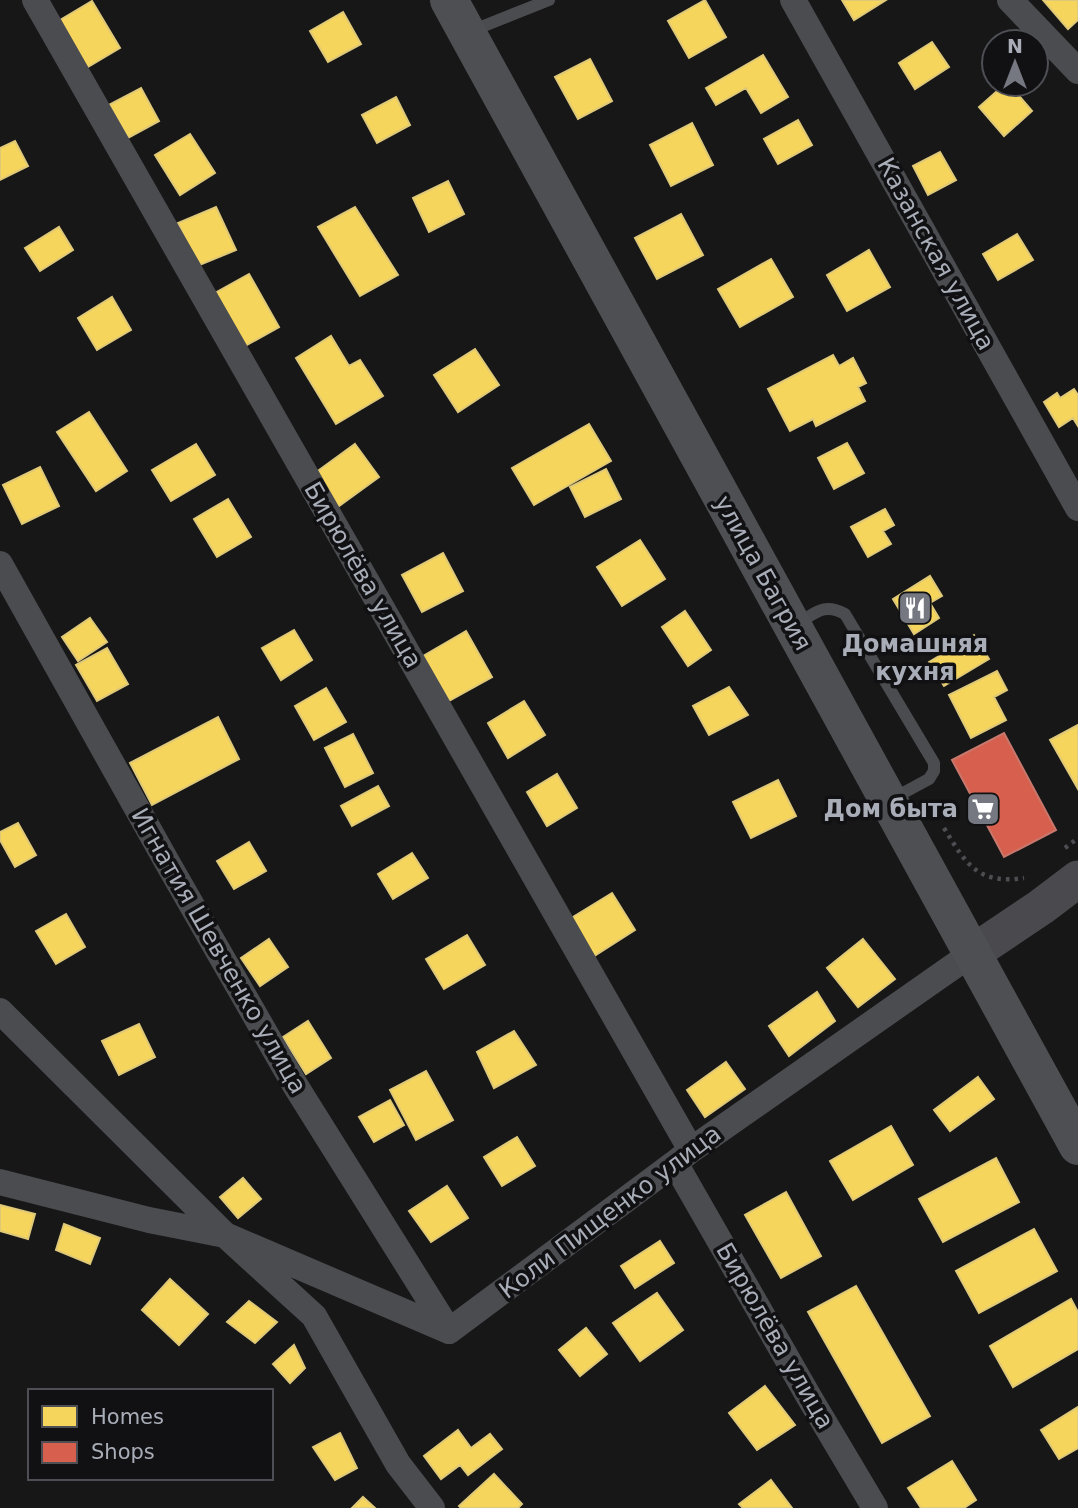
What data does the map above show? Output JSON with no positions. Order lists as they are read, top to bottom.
{
  "streets": {
    "main road": ["улица Багрия"],
    "street": [
      "Казанская улица",
      "Бирюлёва улица",
      "Игнатия Шевченко улица",
      "Коли Пищенко улица"
    ]
  },
  "crossings": [
    ["улица Багрия", "Коли Пищенко улица"],
    ["Бирюлёва улица", "Коли Пищенко улица"],
    ["Игнатия Шевченко улица", "Коли Пищенко улица"]
  ],
  "places": {
    "restaurant": ["Домашняя кухня"],
    "supermarket": ["Дом быта"]
  },
  "legend": ["Homes", "Shops"],
  "north": "top"
}
